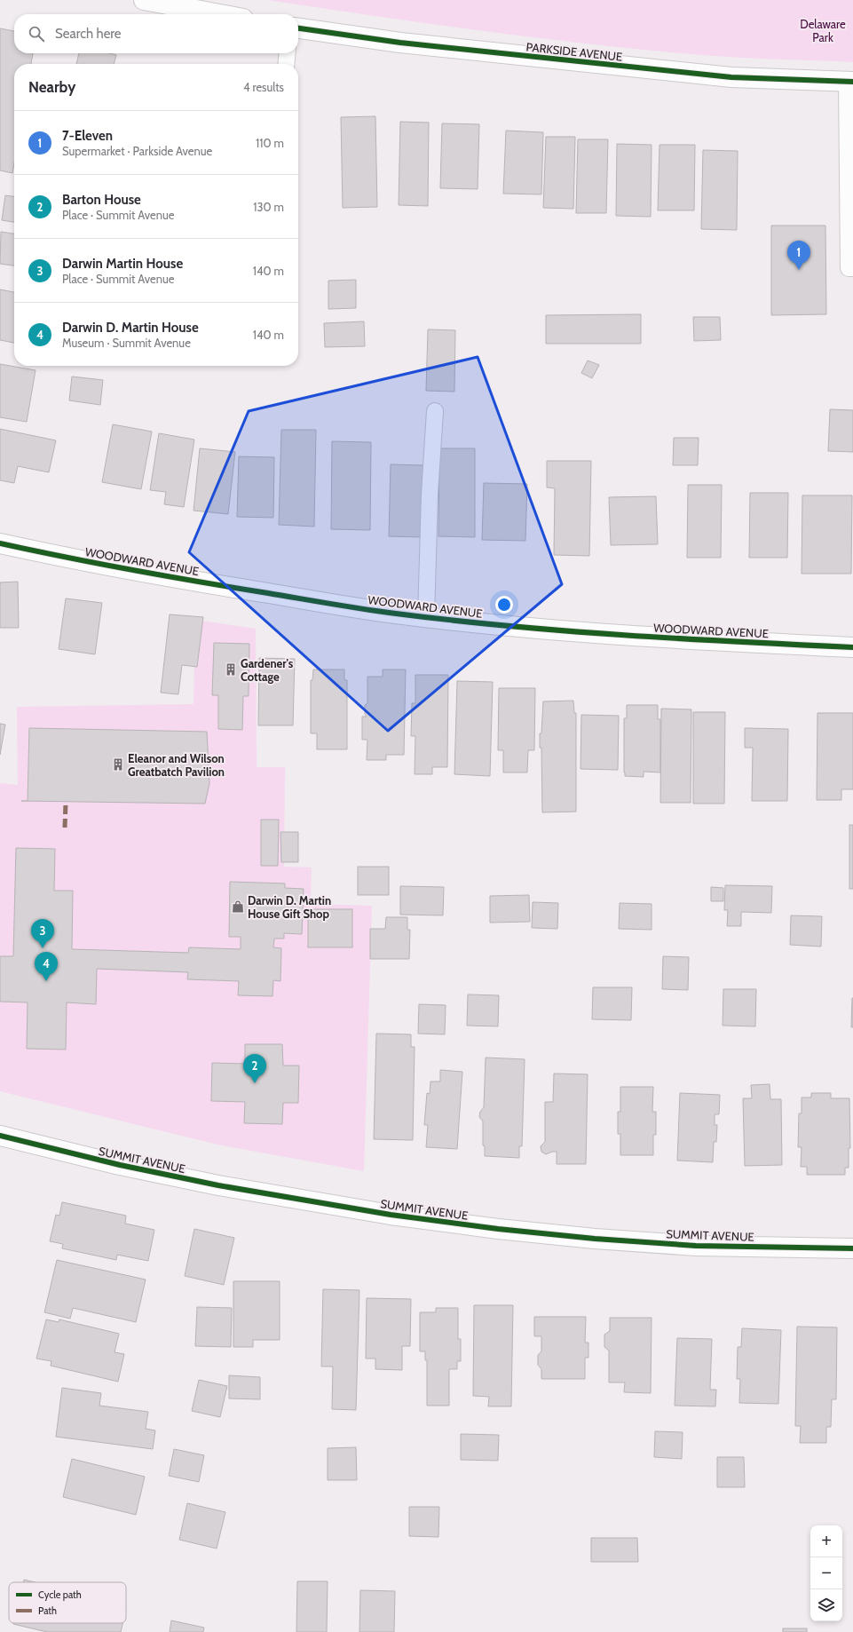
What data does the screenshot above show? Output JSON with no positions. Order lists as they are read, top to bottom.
{
  "streets": {
    "street": ["PARKSIDE AVENUE", "WOODWARD AVENUE", "SUMMIT AVENUE"]
  },
  "parks": ["Delaware Park"],
  "places": {
    "building": ["Gardener's Cottage", "Eleanor and Wilson Greatbatch Pavilion"],
    "shop": ["Darwin D. Martin House Gift Shop"]
  },
  "legend": ["Cycle path", "Path"],
  "page": {
    "search": "Search here",
    "heading": ["Nearby", "4 results"],
    "list": [
      {
        "mark": "1",
        "name": "7-Eleven",
        "note": "Supermarket · Parkside Avenue",
        "value": "110 m"
      },
      {
        "mark": "2",
        "name": "Barton House",
        "note": "Place · Summit Avenue",
        "value": "130 m"
      },
      {
        "mark": "3",
        "name": "Darwin Martin House",
        "note": "Place · Summit Avenue",
        "value": "140 m"
      },
      {
        "mark": "4",
        "name": "Darwin D. Martin House",
        "note": "Museum · Summit Avenue",
        "value": "140 m"
      }
    ],
    "pins": [
      "1",
      "3",
      "4",
      "2"
    ],
    "map_buttons": ["+", "−"]
  }
}
